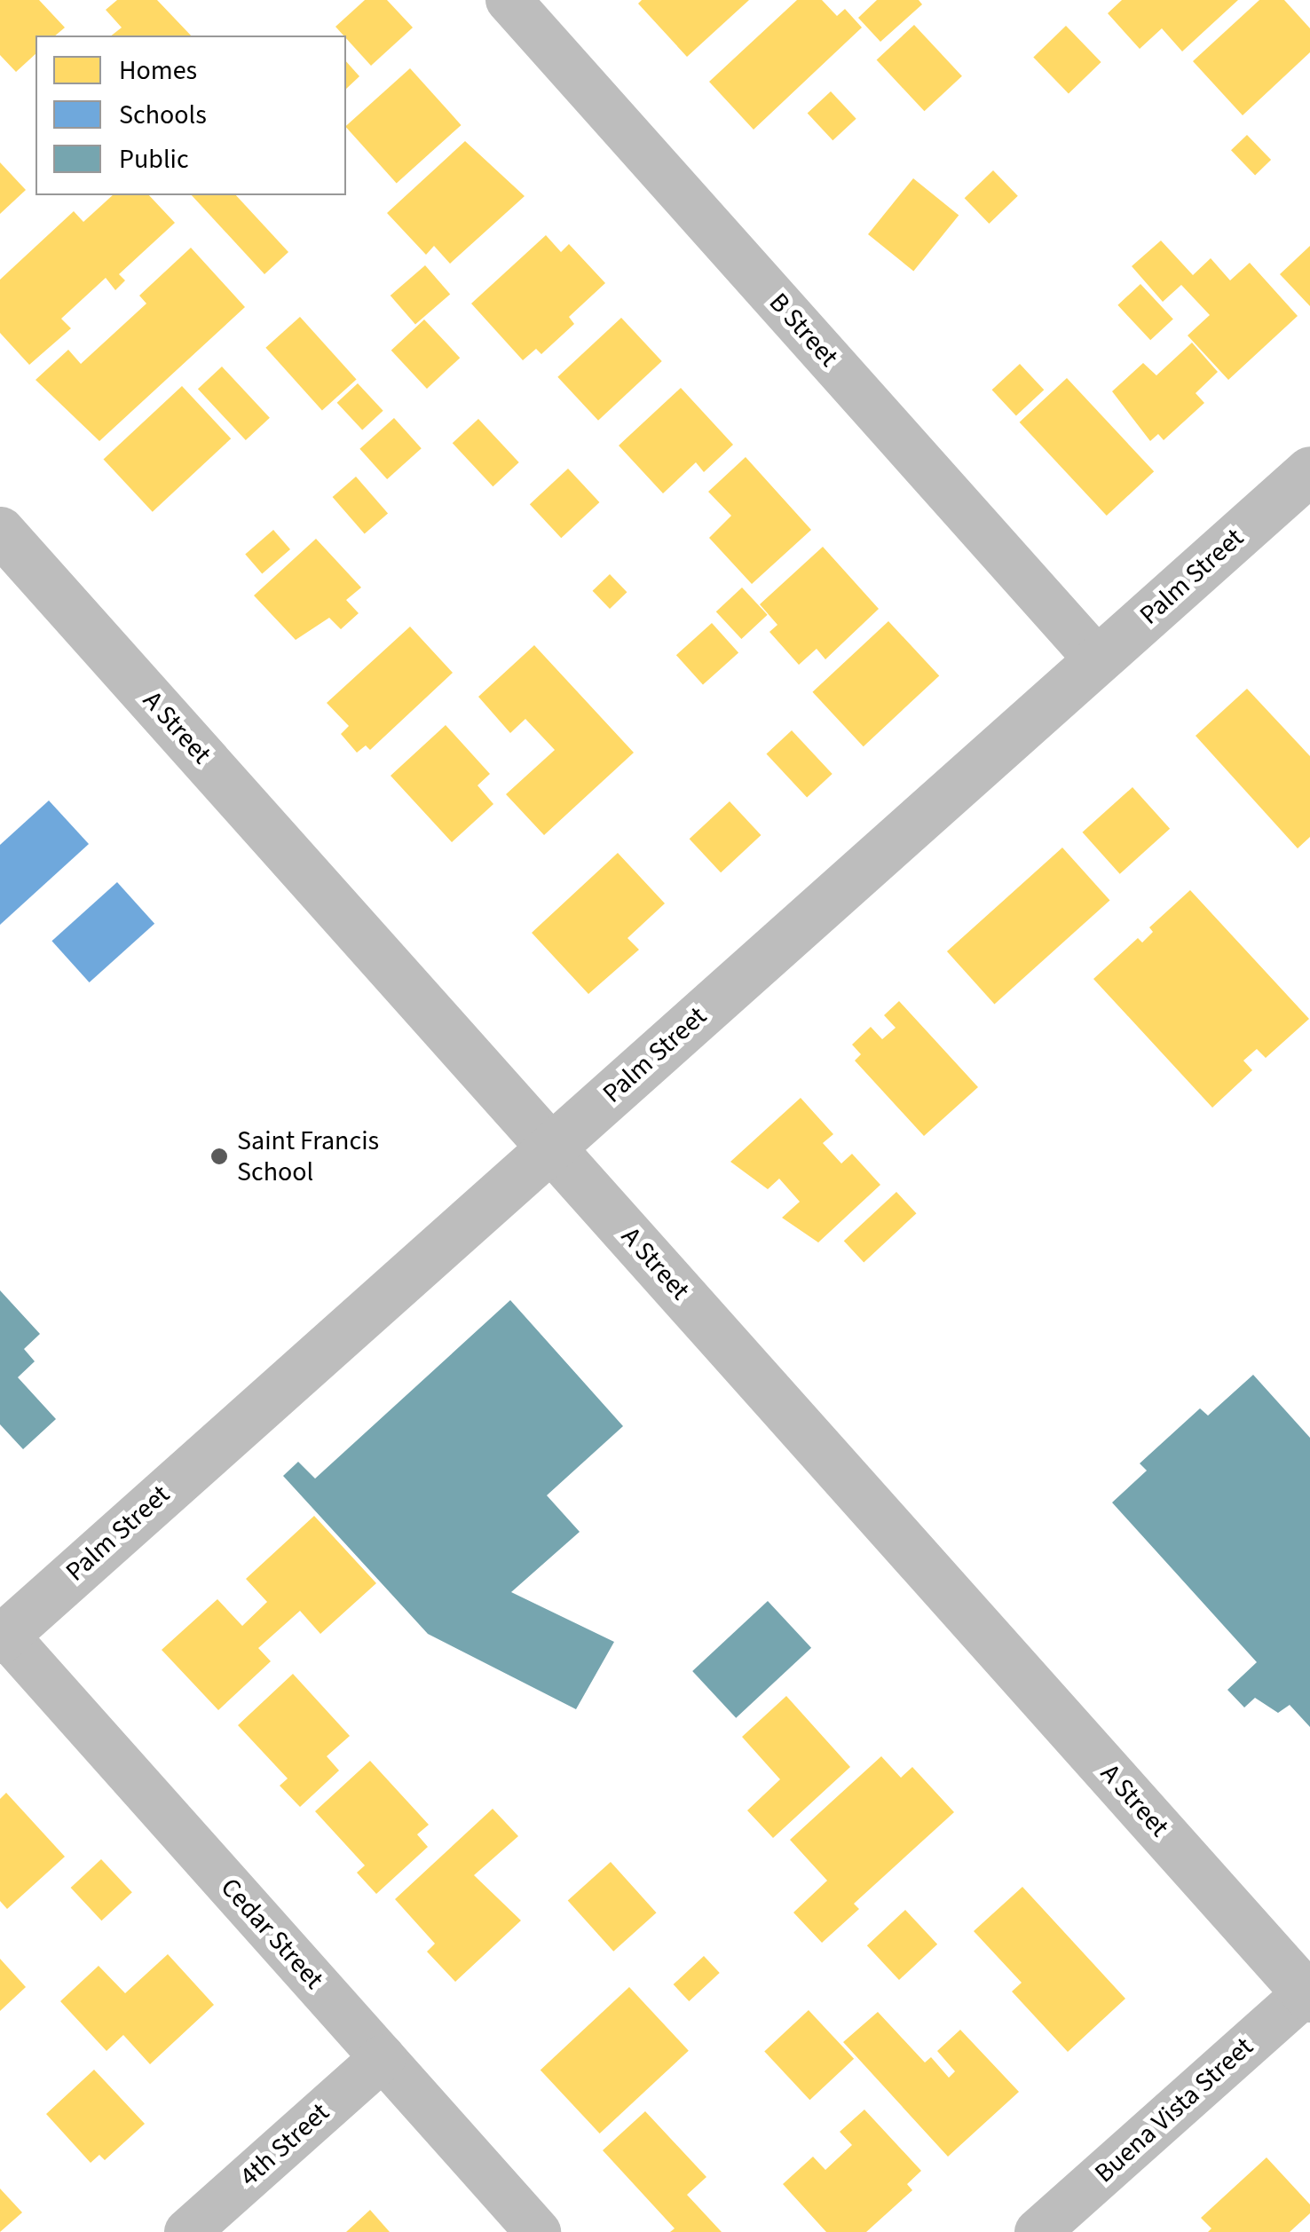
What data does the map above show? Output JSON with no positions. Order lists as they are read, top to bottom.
{
  "streets": {
    "street": [
      "B Street",
      "Palm Street",
      "A Street",
      "Cedar Street",
      "Buena Vista Street",
      "4th Street"
    ]
  },
  "crossings": [
    ["B Street", "Palm Street"],
    ["Palm Street", "A Street"],
    ["Palm Street", "Cedar Street"],
    ["A Street", "Buena Vista Street"],
    ["Cedar Street", "4th Street"]
  ],
  "places": ["Saint Francis School"],
  "legend": ["Homes", "Schools", "Public"]
}
